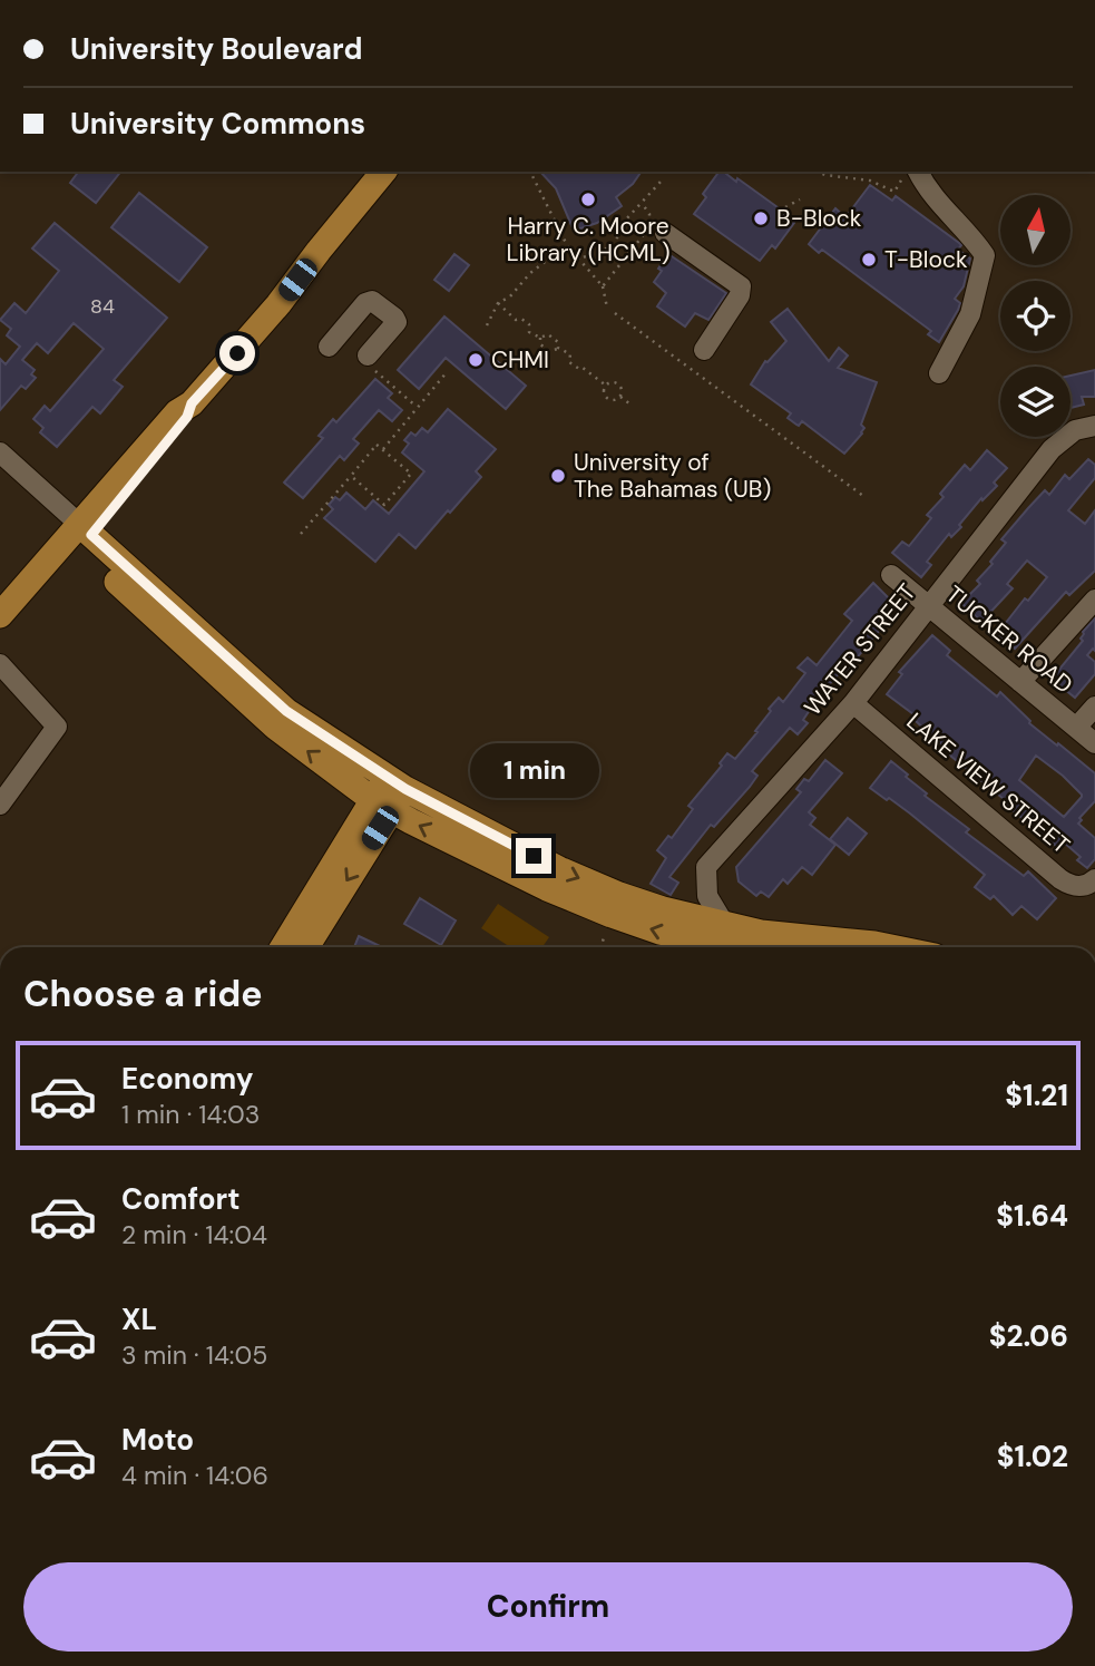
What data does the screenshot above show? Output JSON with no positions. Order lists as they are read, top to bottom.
{
  "streets": {
    "street": ["TUCKER ROAD", "WATER STREET", "LAKE VIEW STREET"]
  },
  "crossings": [
    ["TUCKER ROAD", "WATER STREET"],
    ["WATER STREET", "LAKE VIEW STREET"]
  ],
  "places": [
    "Harry C. Moore Library (HCML)",
    "B-Block",
    "T-Block",
    "CHMI",
    "University of The Bahamas (UB)"
  ],
  "house_numbers": ["84"],
  "north": "top",
  "page": {
    "banner": ["University Boulevard", "University Commons"],
    "bubble": "1 min",
    "heading": "Choose a ride",
    "list": [
      {
        "name": "Economy",
        "note": "1 min · 14:03",
        "value": "$1.21"
      },
      {
        "name": "Comfort",
        "note": "2 min · 14:04",
        "value": "$1.64"
      },
      {
        "name": "XL",
        "note": "3 min · 14:05",
        "value": "$2.06"
      },
      {
        "name": "Moto",
        "note": "4 min · 14:06",
        "value": "$1.02"
      }
    ],
    "buttons": "Confirm"
  }
}
